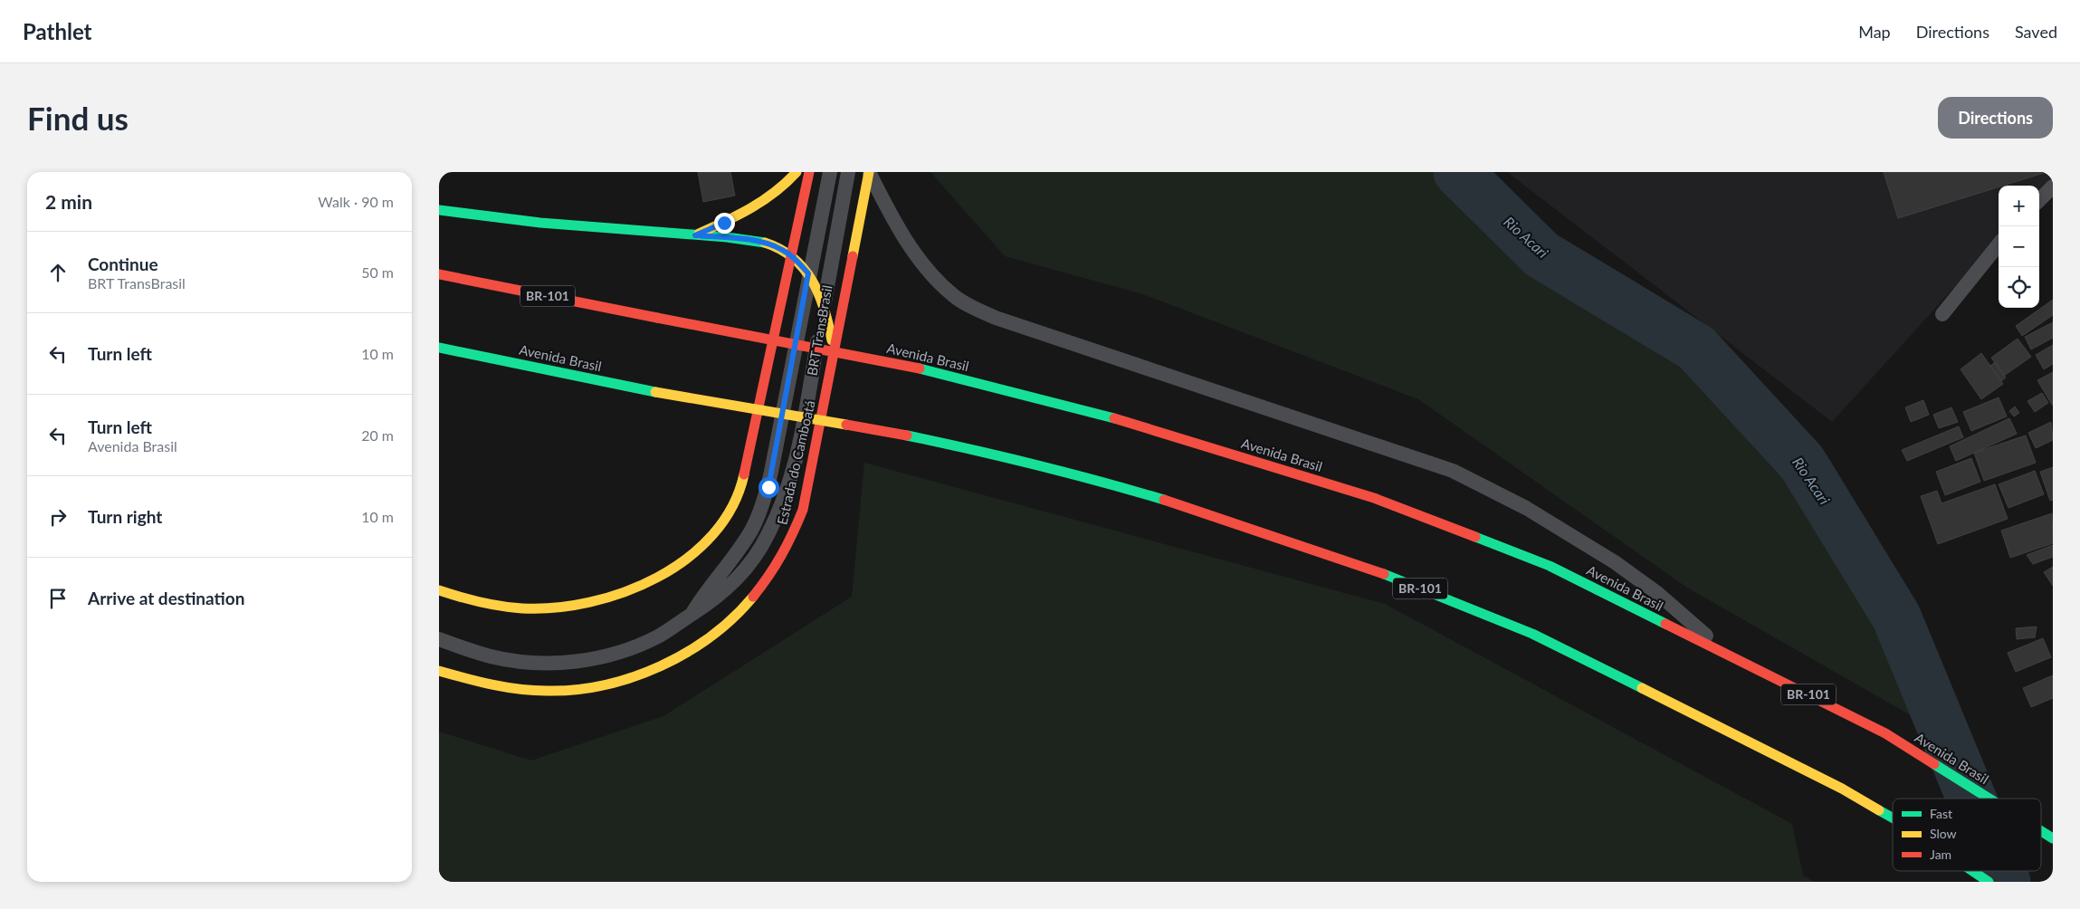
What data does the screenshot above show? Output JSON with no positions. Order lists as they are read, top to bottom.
{
  "streets": {
    "main road": ["BR-101", "Avenida Brasil", "Estrada do Camboatá"],
    "lane": ["BRT TransBrasil"]
  },
  "water": ["Rio Acari"],
  "legend": ["Fast", "Slow", "Jam"],
  "page": {
    "header": "Pathlet",
    "nav": ["Map", "Directions", "Saved"],
    "buttons": "Directions",
    "title": "Find us",
    "heading": ["2 min", "Walk · 90 m"],
    "map_buttons": ["+", "−"],
    "list": [
      ["Continue", "BRT TransBrasil", "50 m"],
      ["Turn left", "10 m"],
      ["Turn left", "Avenida Brasil", "20 m"],
      ["Turn right", "10 m"],
      "Arrive at destination"
    ]
  }
}
